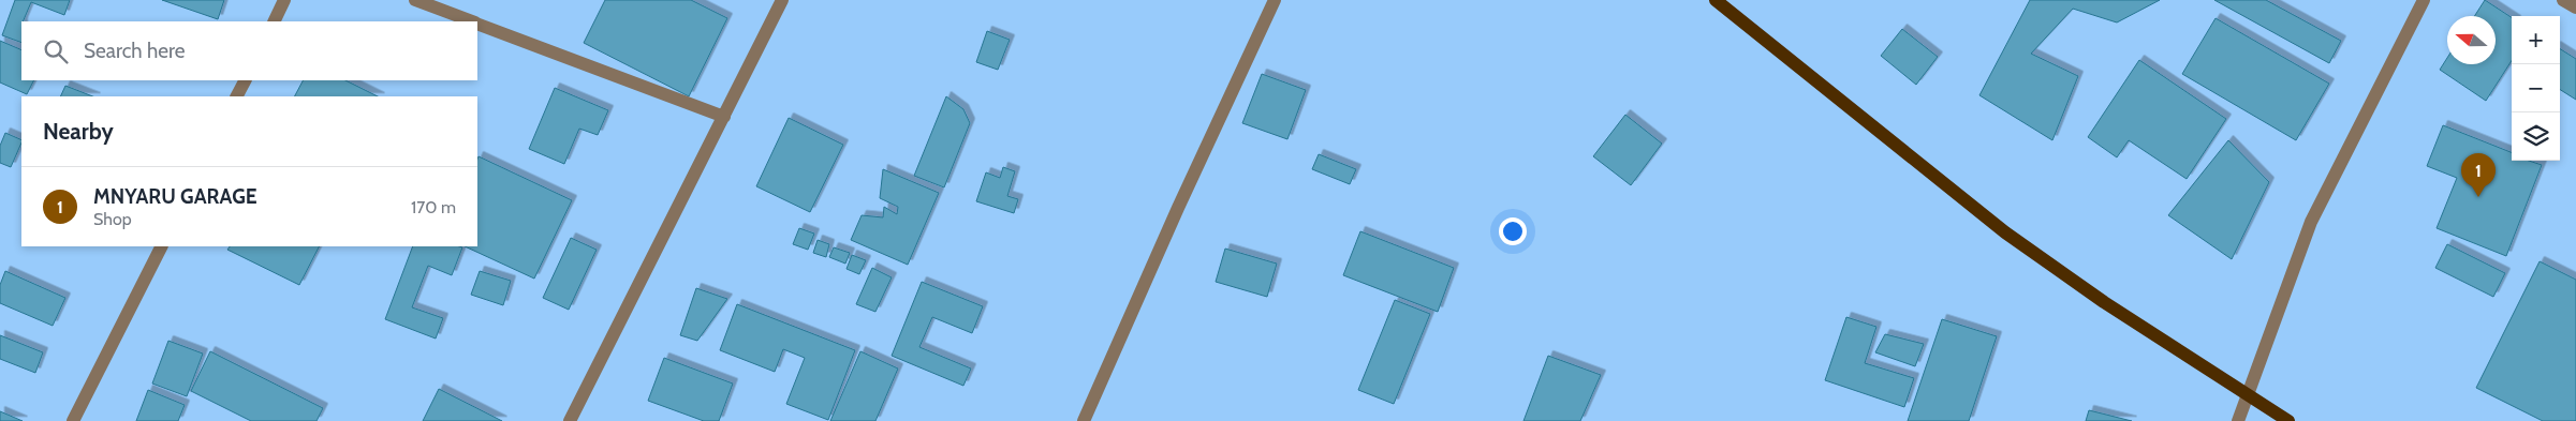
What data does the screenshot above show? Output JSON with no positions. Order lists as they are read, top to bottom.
{
  "north": "left",
  "page": {
    "map_buttons": ["+", "−"],
    "search": "Search here",
    "heading": "Nearby",
    "pins": "1",
    "list": [
      {
        "mark": "1",
        "name": "MNYARU GARAGE",
        "note": "Shop",
        "value": "170 m"
      }
    ]
  }
}
